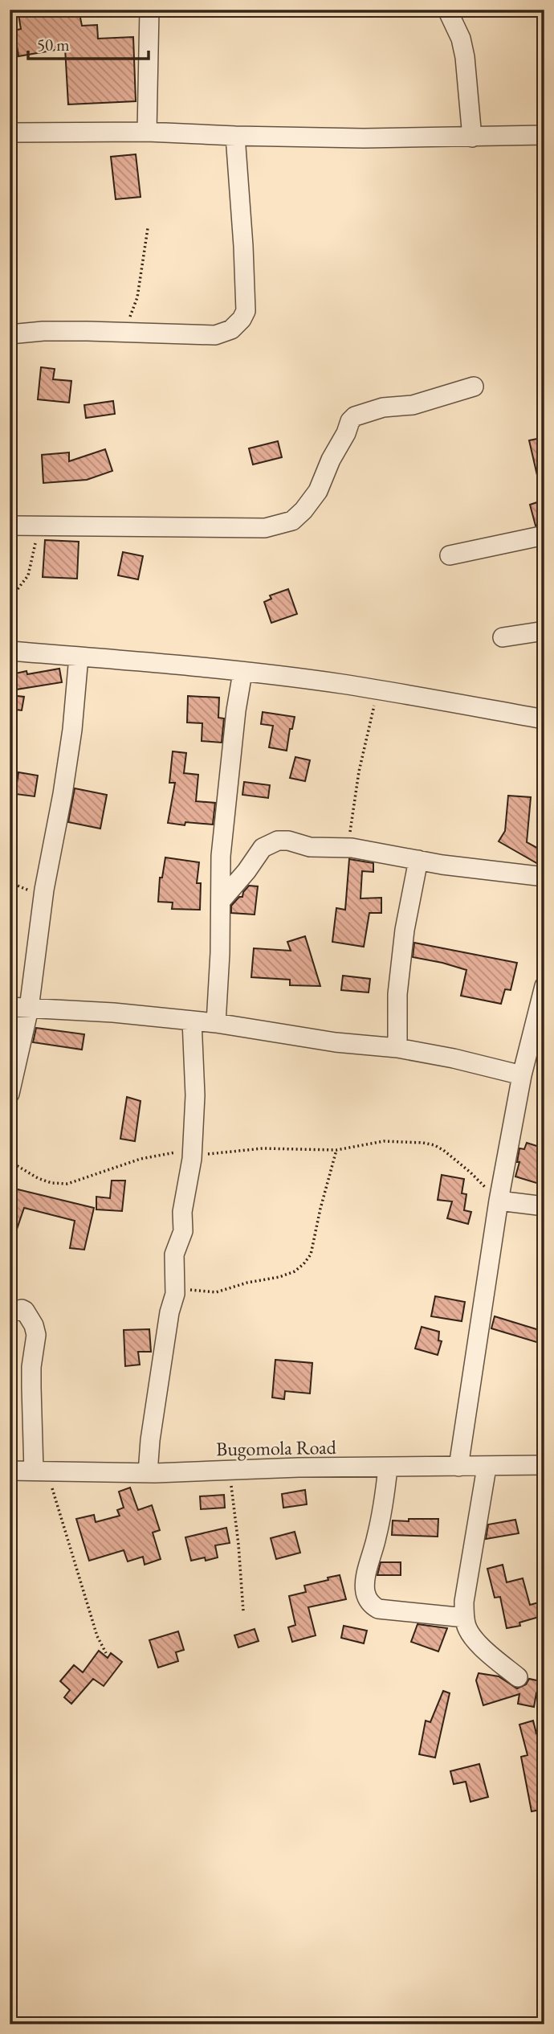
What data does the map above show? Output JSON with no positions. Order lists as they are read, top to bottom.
{
  "streets": {
    "street": ["Bugomola Road"]
  },
  "scale_bar": "50 m"
}
